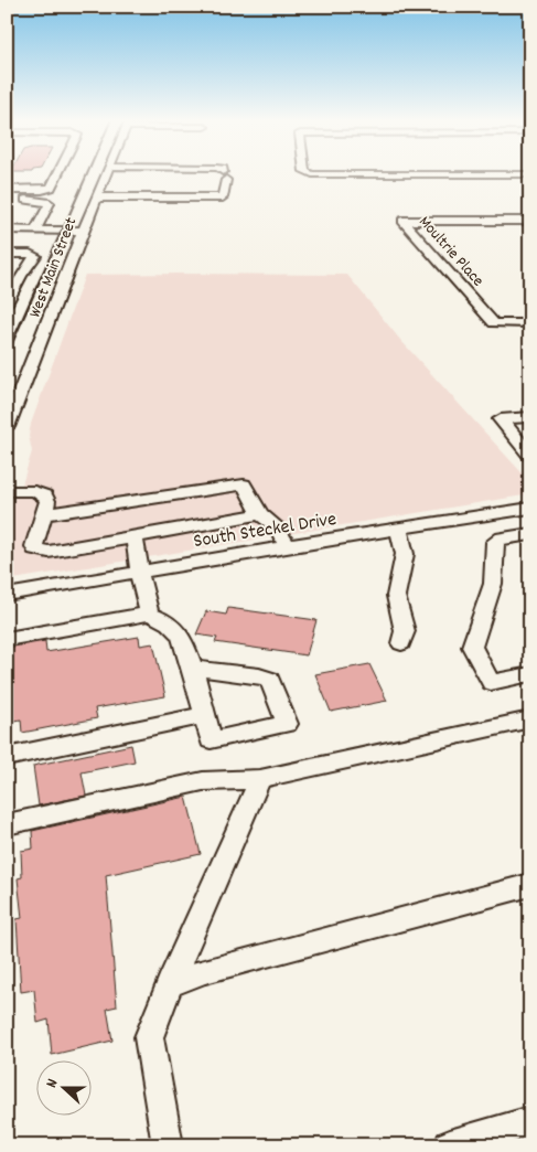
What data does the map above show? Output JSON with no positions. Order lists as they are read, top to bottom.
{
  "streets": {
    "street": ["Moultrie Place", "West Main Street", "South Steckel Drive"]
  },
  "north": "left"
}
